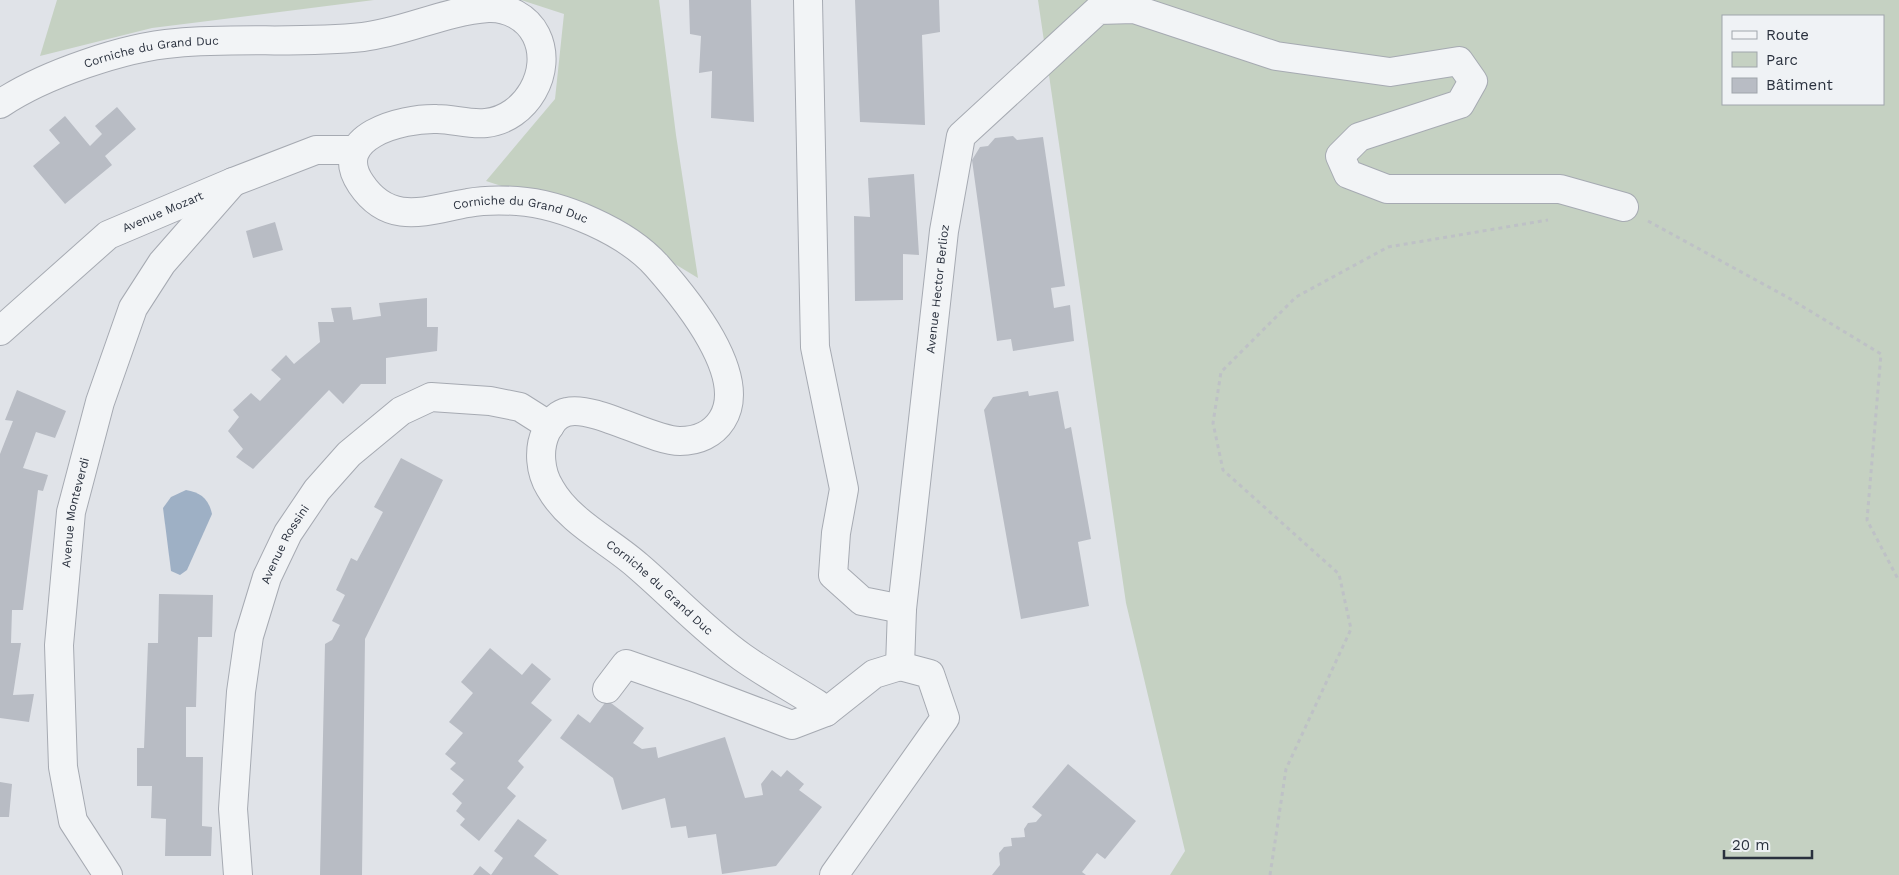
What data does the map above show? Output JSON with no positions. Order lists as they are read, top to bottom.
{
  "streets": {
    "street": [
      "Corniche du Grand Duc",
      "Avenue Mozart",
      "Avenue Hector Berlioz",
      "Avenue Monteverdi",
      "Avenue Rossini"
    ]
  },
  "crossings": [
    ["Corniche du Grand Duc", "Avenue Mozart"],
    ["Corniche du Grand Duc", "Avenue Rossini"],
    ["Avenue Mozart", "Avenue Monteverdi"]
  ],
  "legend": ["Route", "Parc", "Bâtiment"],
  "scale_bar": "20 m"
}
